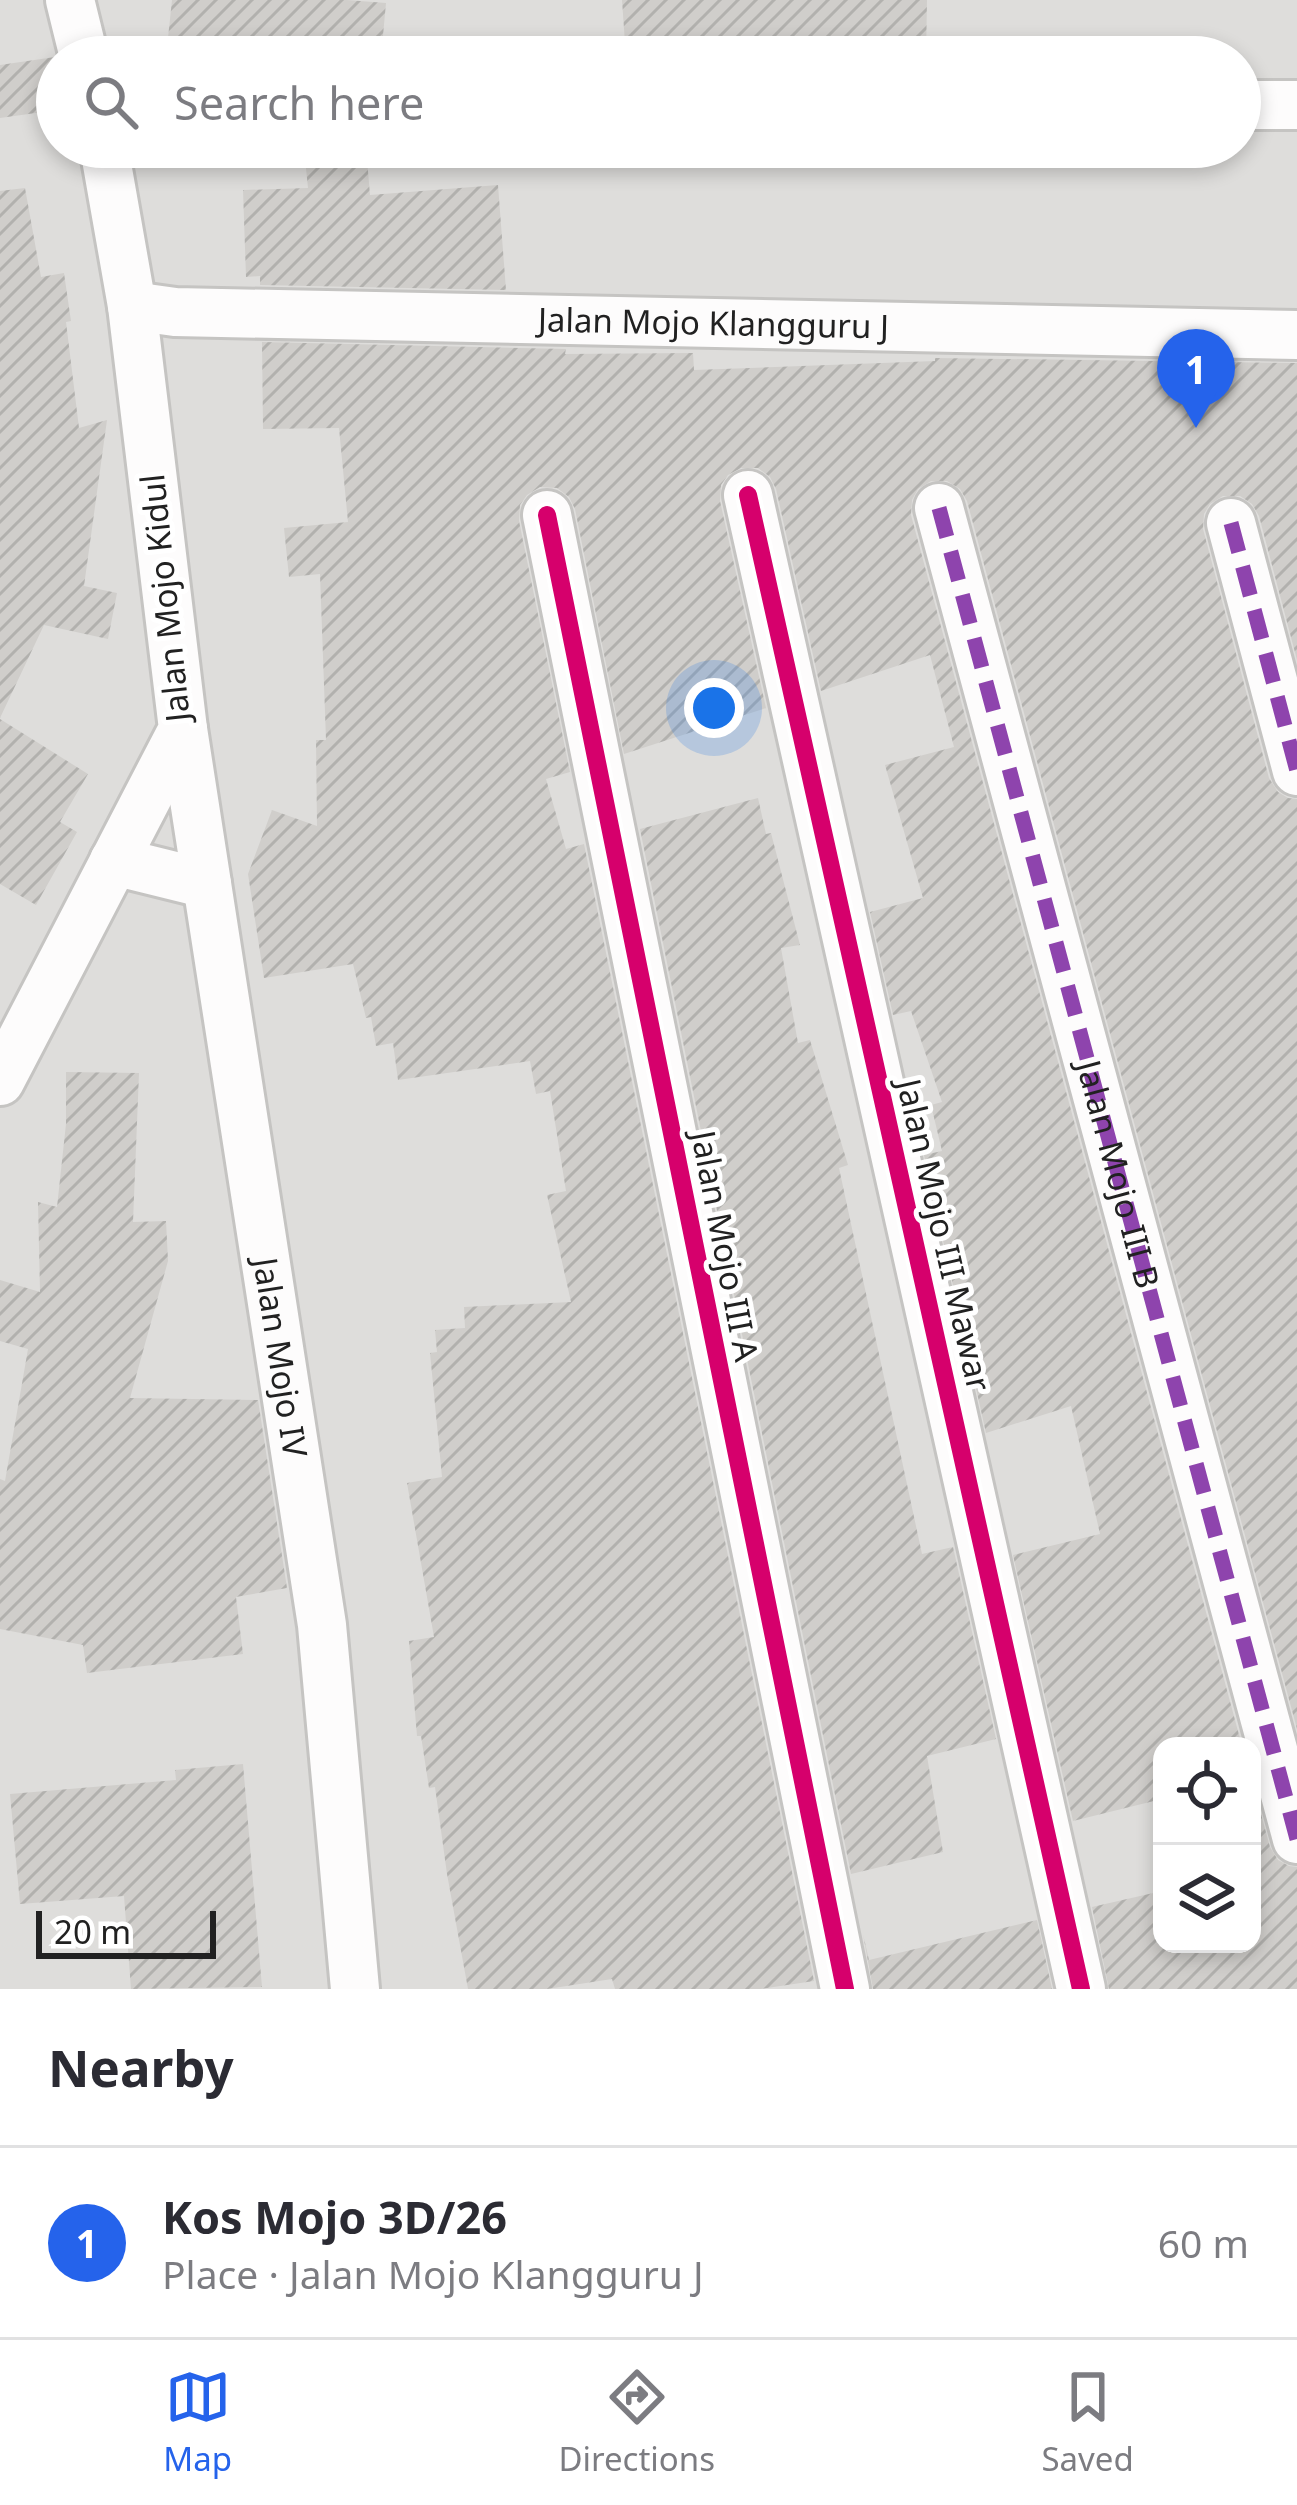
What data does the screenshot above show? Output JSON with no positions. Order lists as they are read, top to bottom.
{
  "streets": {
    "street": [
      "Jalan Mojo Klangguru J",
      "Jalan Mojo Kidul",
      "Jalan Mojo III B",
      "Jalan Mojo III Mawar",
      "Jalan Mojo III A",
      "Jalan Mojo IV"
    ]
  },
  "crossings": [
    ["Jalan Mojo Klangguru J", "Jalan Mojo Kidul"],
    ["Jalan Mojo Kidul", "Jalan Mojo IV"]
  ],
  "scale_bar": "20 m",
  "page": {
    "search": "Search here",
    "pins": "1",
    "scale": "20 m",
    "heading": "Nearby",
    "list": [
      {
        "mark": "1",
        "name": "Kos Mojo 3D/26",
        "note": "Place · Jalan Mojo Klangguru J",
        "value": "60 m"
      }
    ],
    "nav": ["Map", "Directions", "Saved"]
  }
}
